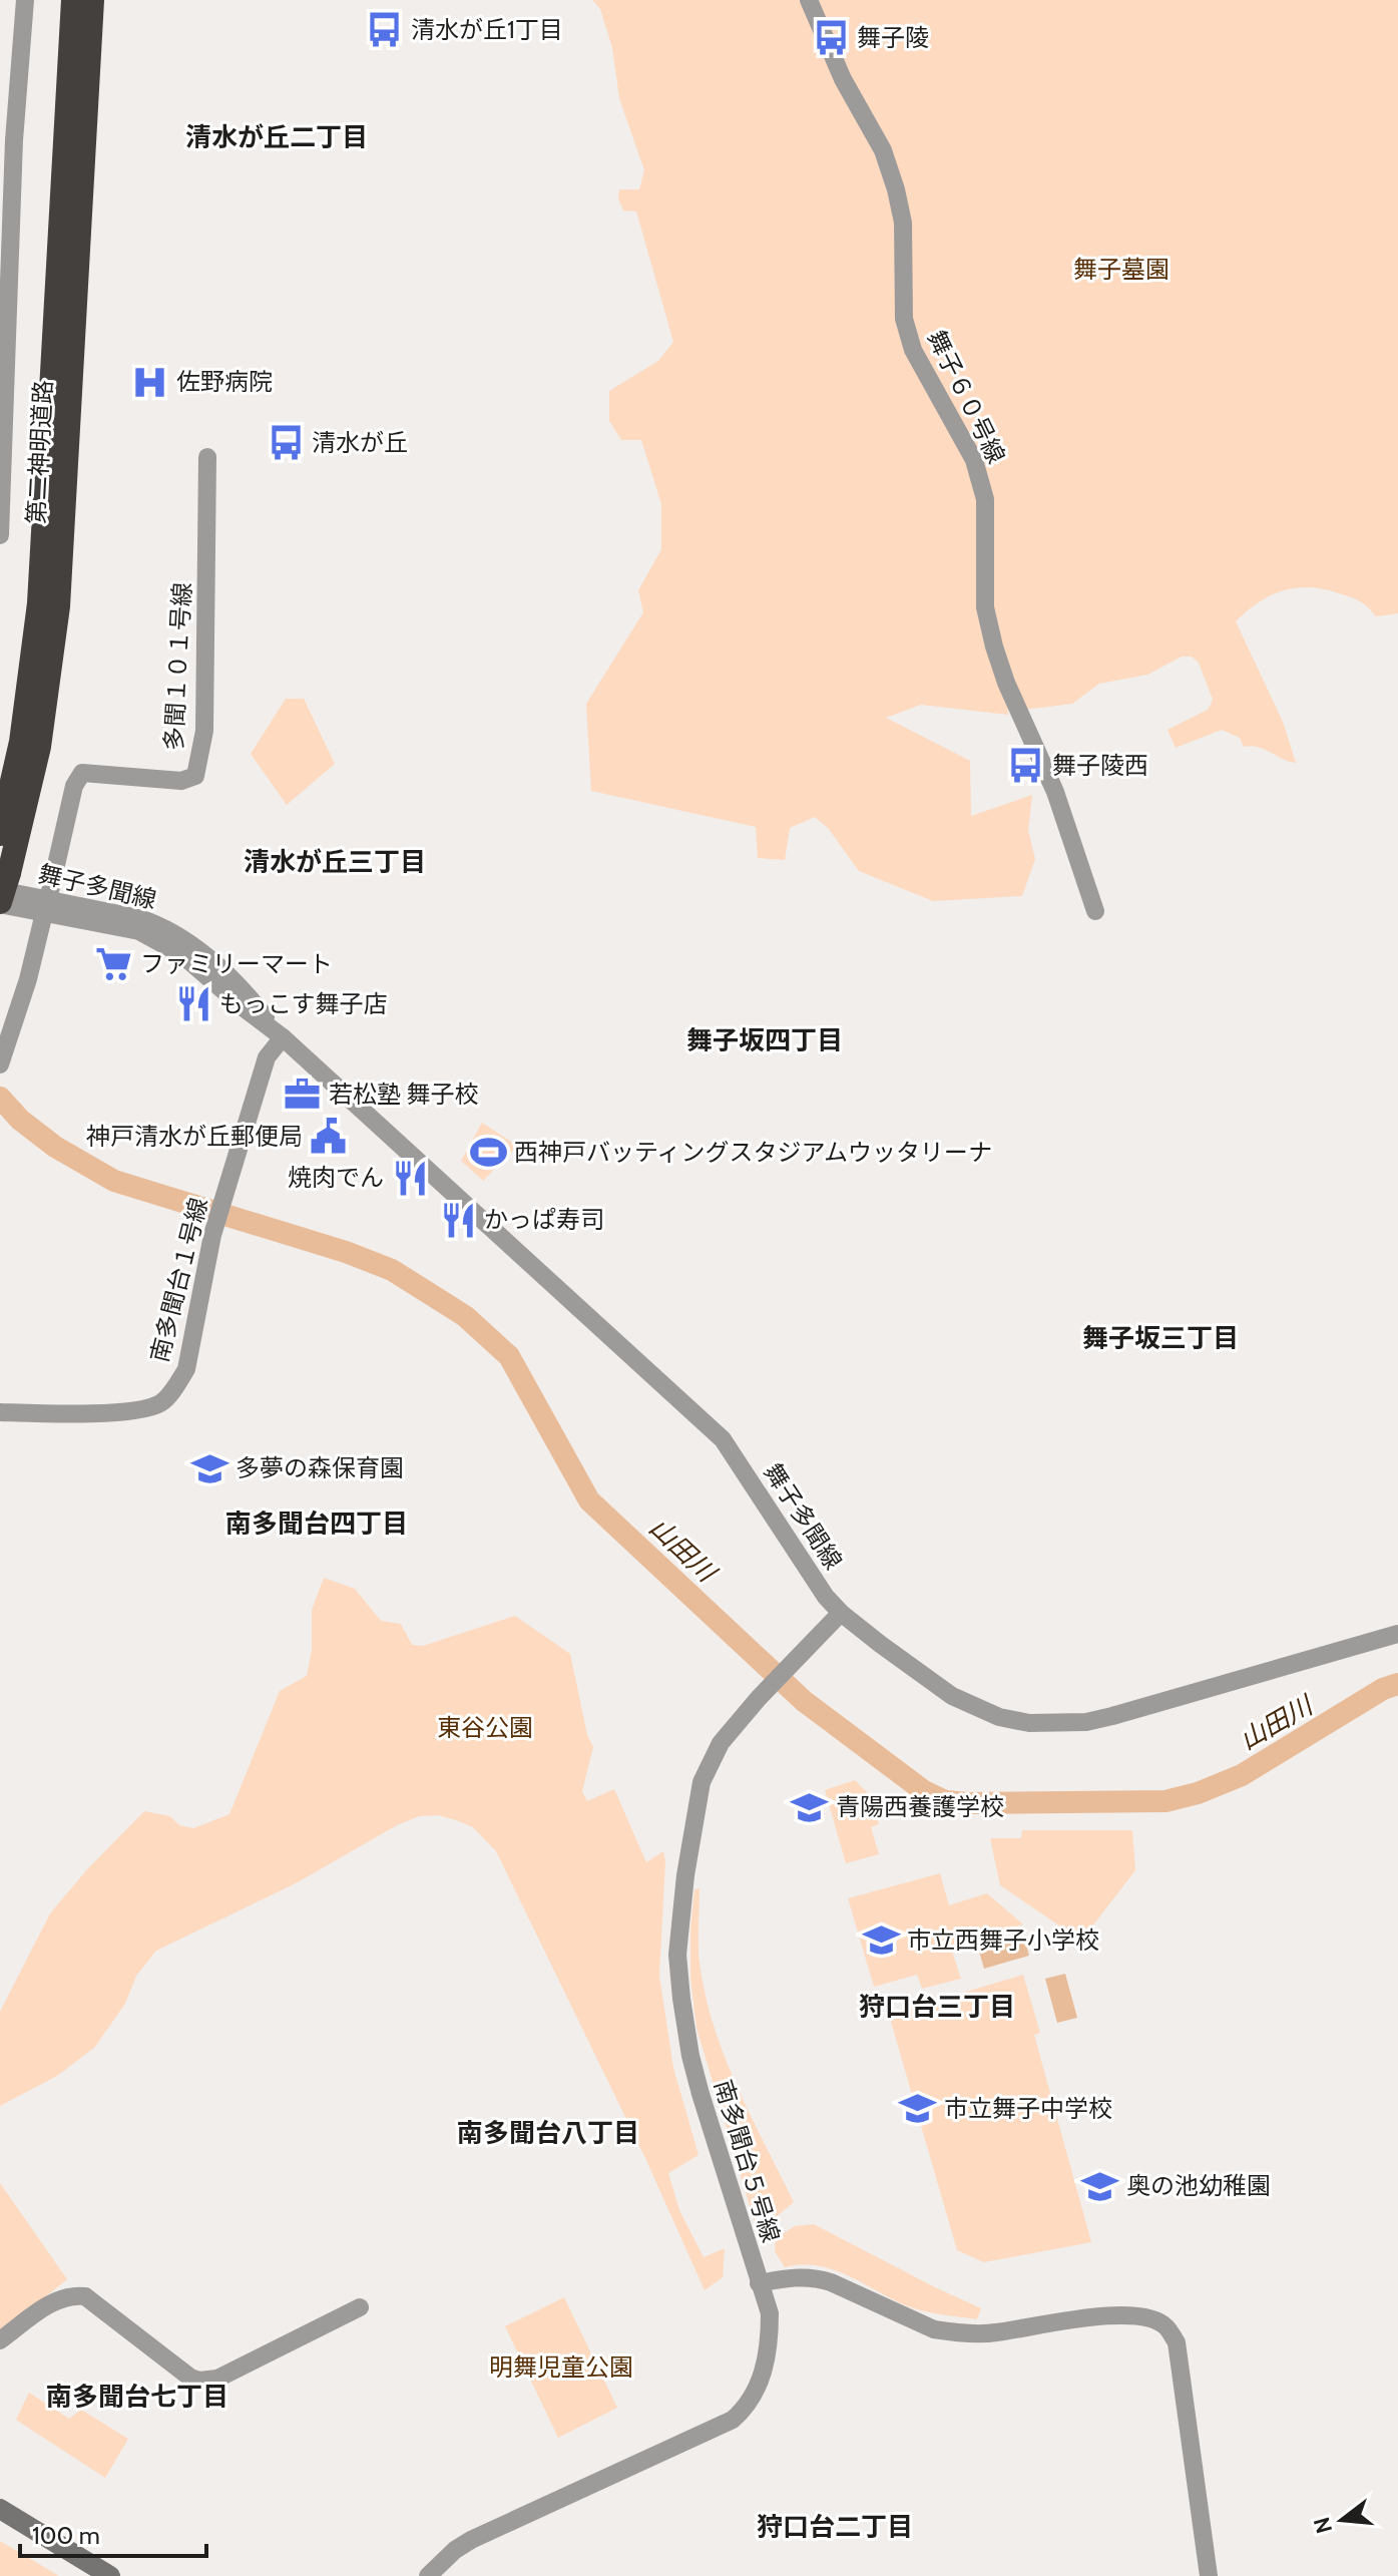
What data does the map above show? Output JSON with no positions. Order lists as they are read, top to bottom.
{
  "streets": {
    "highway": ["第二神明道路"],
    "street": [
      "舞子６０号線",
      "多聞１０１号線",
      "舞子多聞線",
      "南多聞台１号線",
      "南多聞台５号線"
    ]
  },
  "crossings": [
    ["第二神明道路", "舞子多聞線"],
    ["多聞１０１号線", "舞子多聞線"],
    ["舞子多聞線", "南多聞台１号線"],
    ["舞子多聞線", "南多聞台５号線"]
  ],
  "districts": [
    "清水が丘二丁目",
    "清水が丘三丁目",
    "舞子坂四丁目",
    "舞子坂三丁目",
    "南多聞台四丁目",
    "狩口台三丁目",
    "南多聞台八丁目",
    "南多聞台七丁目",
    "狩口台二丁目"
  ],
  "water": ["山田川"],
  "parks": ["舞子墓園", "東谷公園", "明舞児童公園"],
  "places": {
    "bus stop": [
      "清水が丘1丁目",
      "舞子陵",
      "清水が丘",
      "舞子陵西"
    ],
    "hospital": ["佐野病院"],
    "supermarket": ["ファミリーマート"],
    "restaurant": ["もっこす舞子店", "焼肉でん", "かっぱ寿司"],
    "office": ["若松塾 舞子校"],
    "public building": ["神戸清水が丘郵便局"],
    "sports": ["西神戸バッティングスタジアムウッタリーナ"],
    "school or university": [
      "多夢の森保育園",
      "青陽西養護学校",
      "市立西舞子小学校",
      "市立舞子中学校",
      "奥の池幼稚園"
    ]
  },
  "scale_bar": "100 m",
  "north": "left"
}
